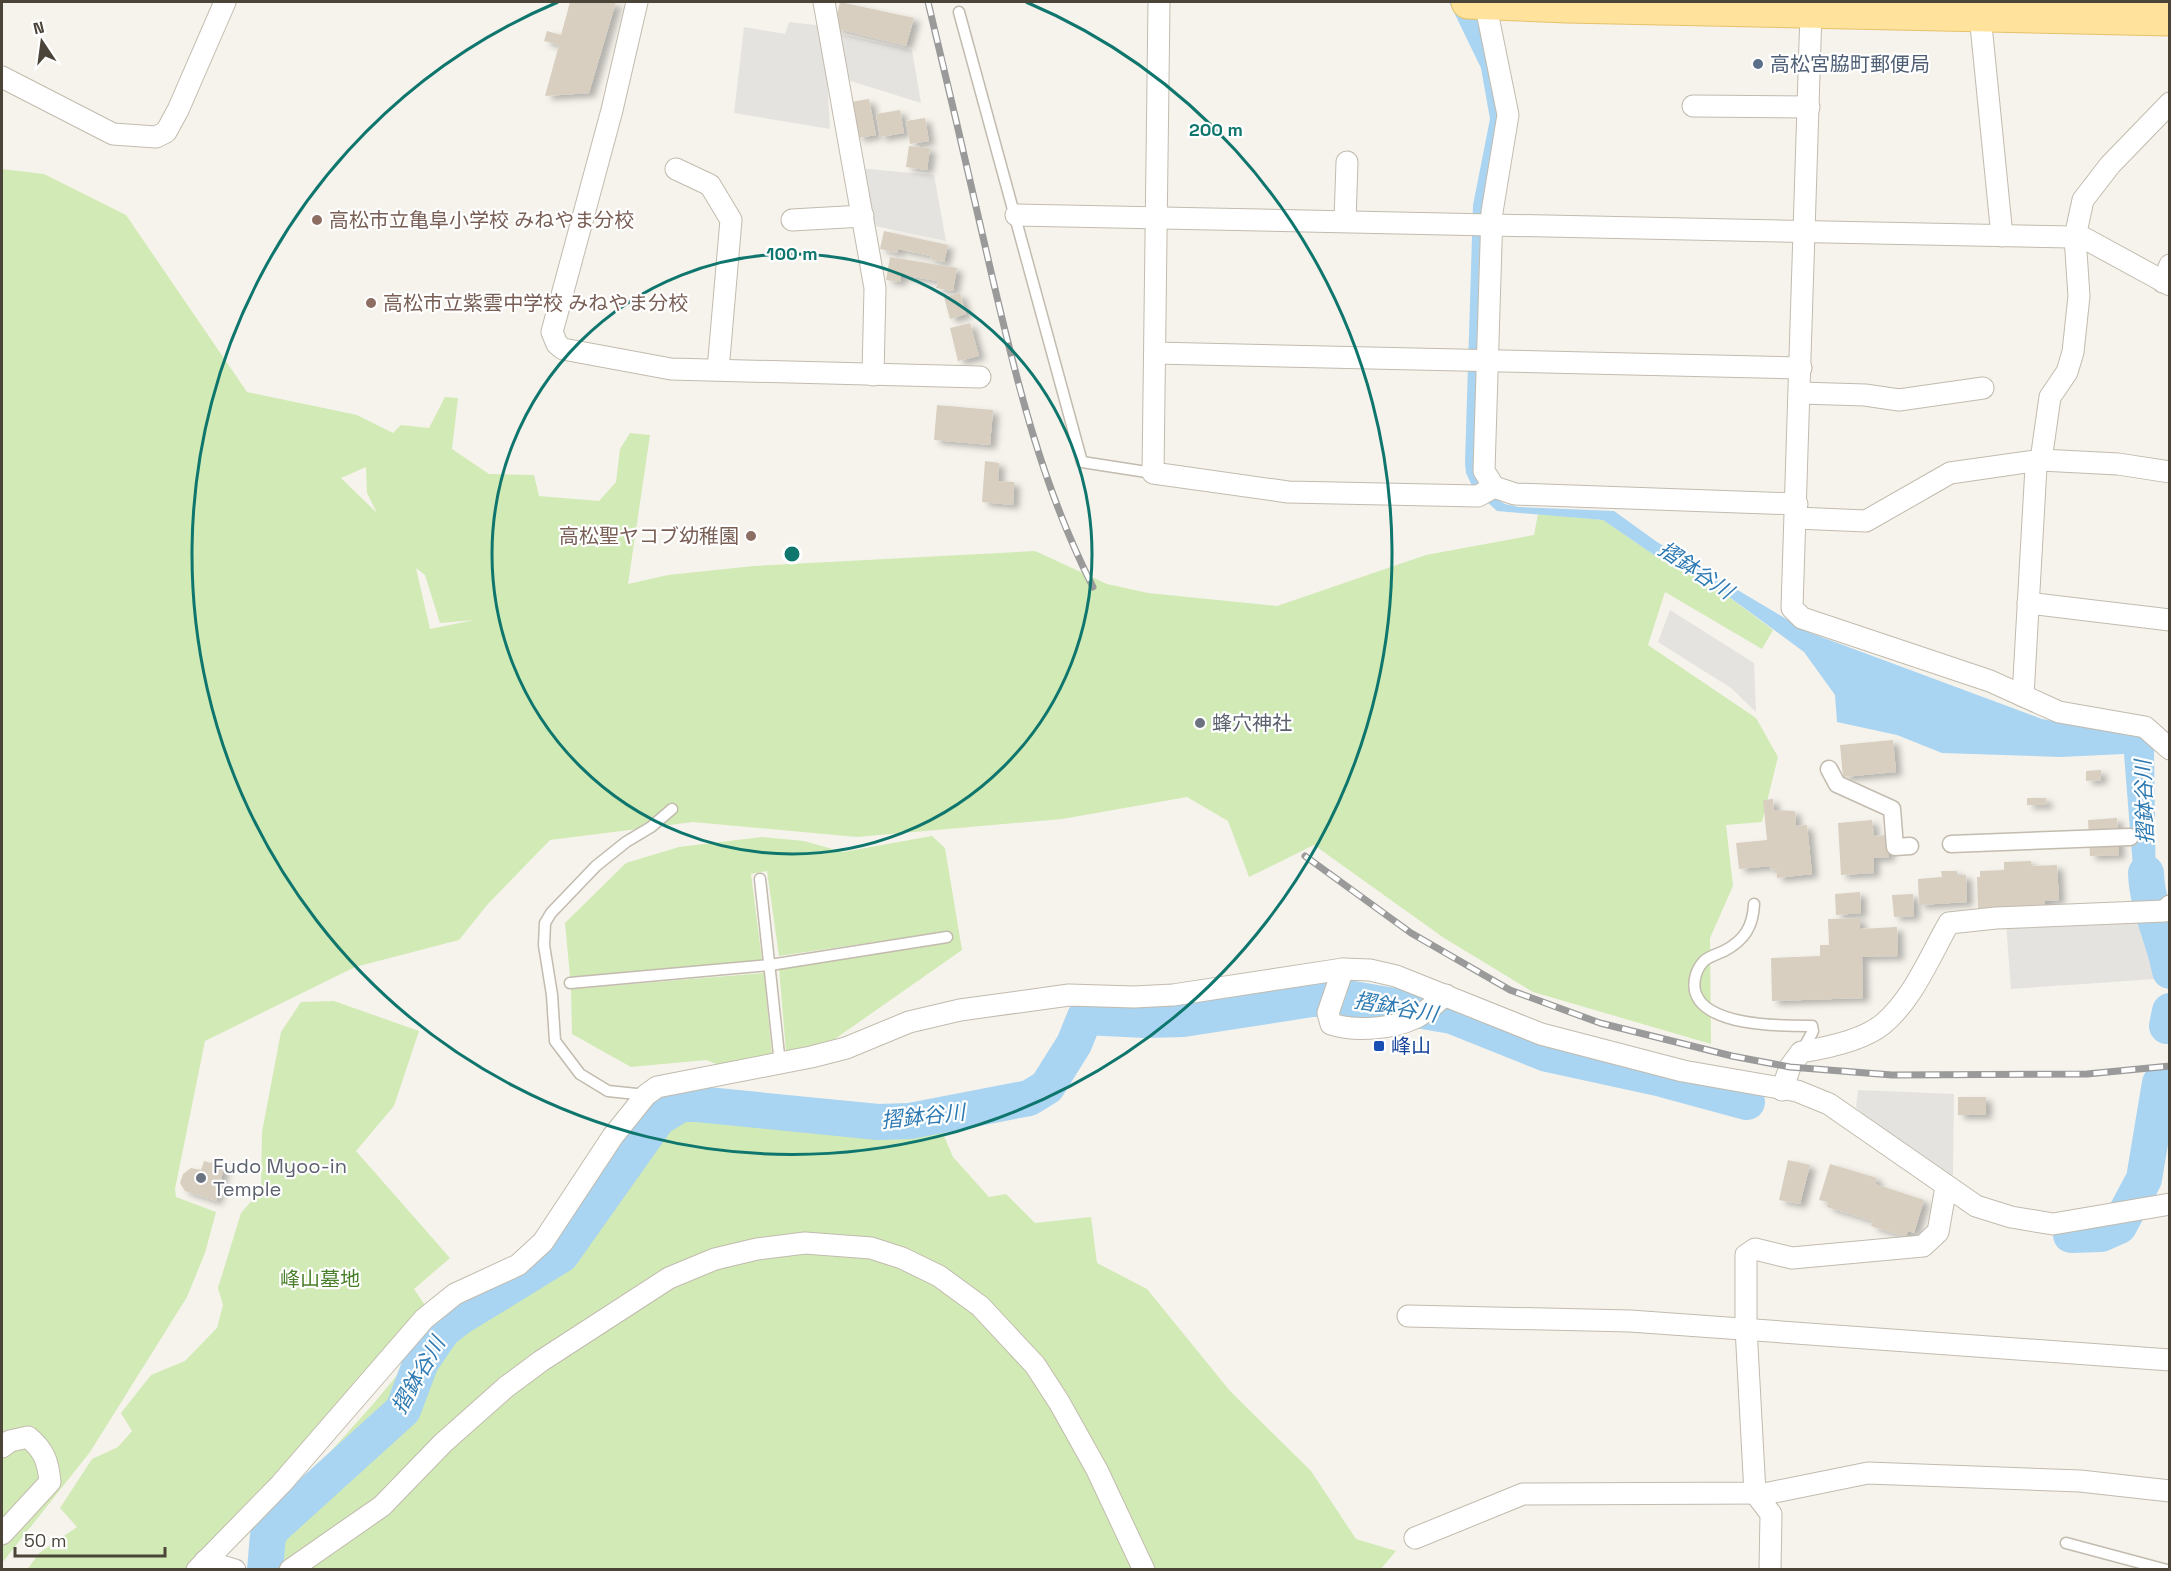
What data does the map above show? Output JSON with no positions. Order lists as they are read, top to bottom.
{
  "water": ["摺鉢谷川"],
  "parks": ["峰山墓地"],
  "places": {
    "other": [
      "高松宮脇町郵便局",
      "高松市立亀阜小学校 みねやま分校",
      "高松市立紫雲中学校 みねやま分校",
      "高松聖ヤコブ幼稚園",
      "蜂穴神社",
      "Fudo Myoo-in Temple"
    ],
    "transit": ["峰山"]
  },
  "scale_bar": "50 m",
  "north": "top",
  "rings": ["200 m", "100 m"]
}
